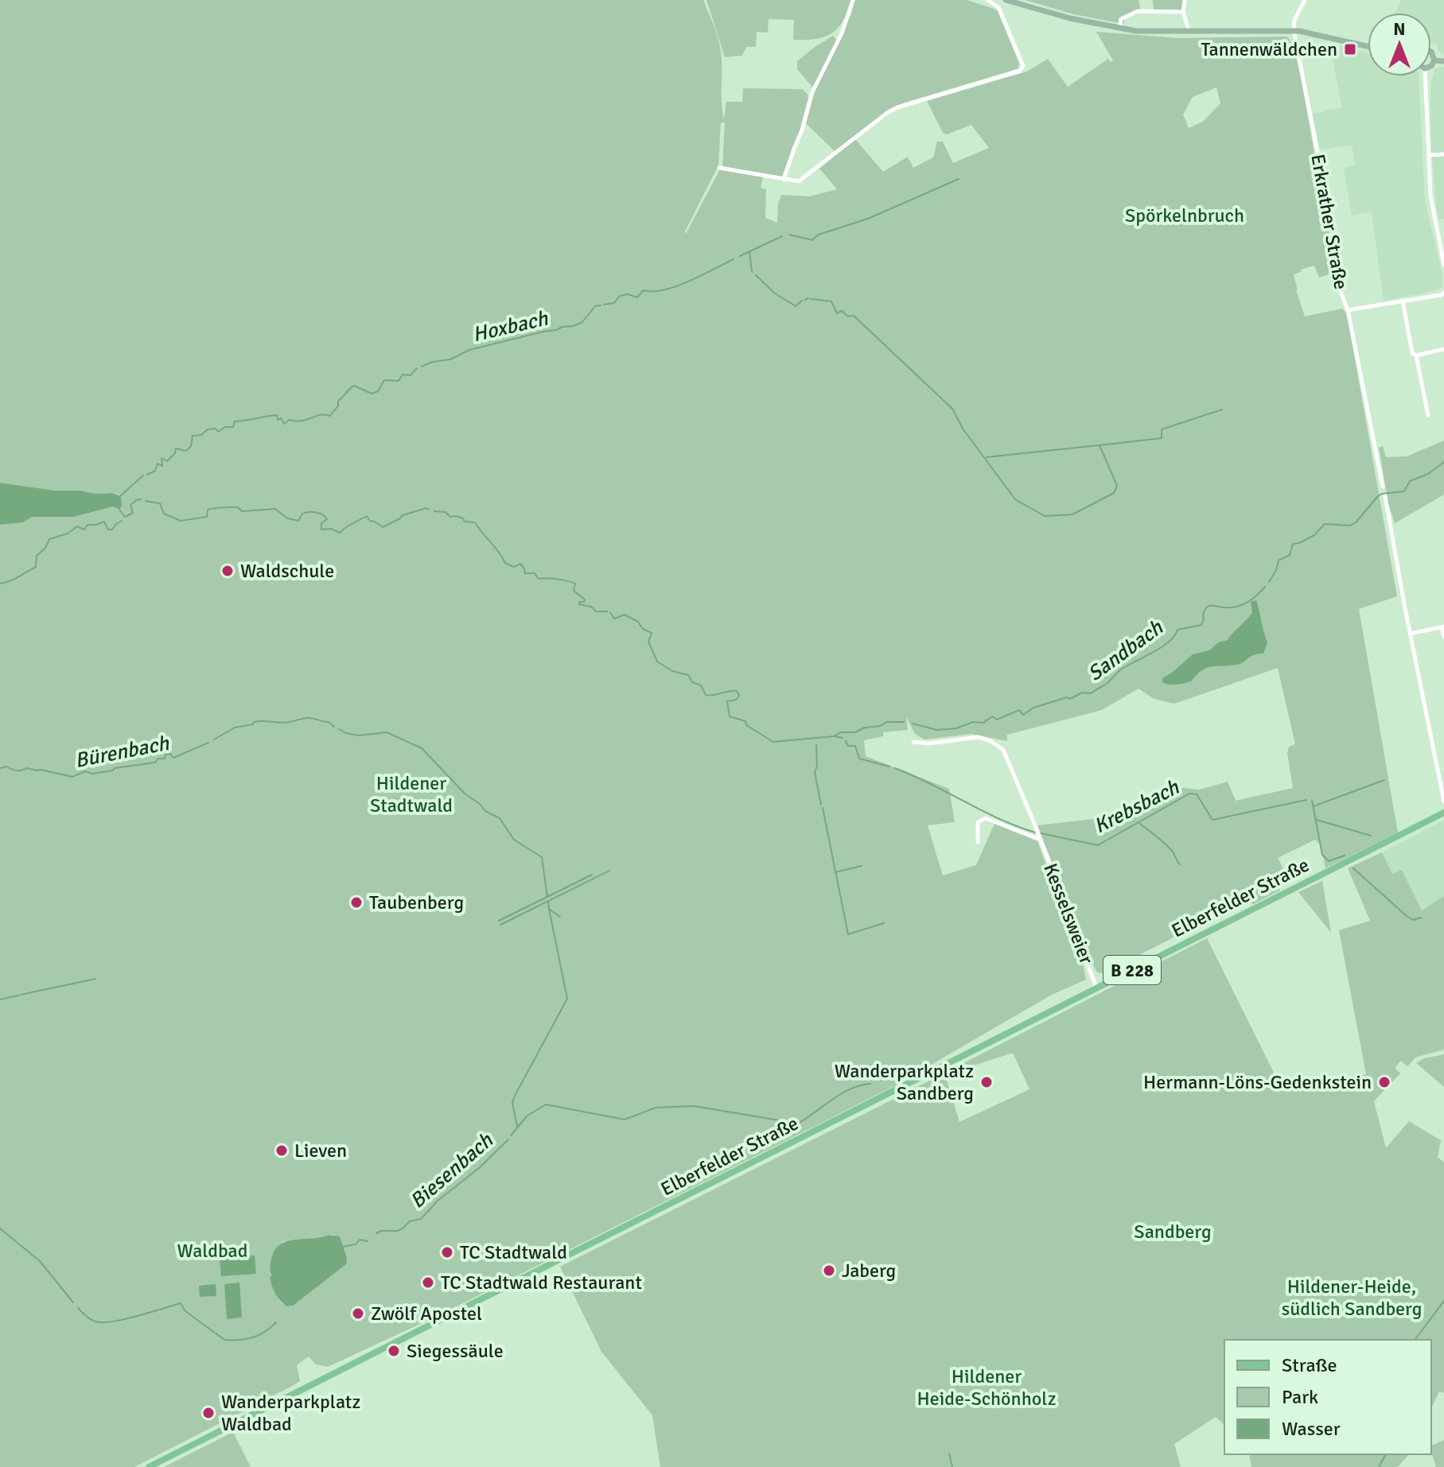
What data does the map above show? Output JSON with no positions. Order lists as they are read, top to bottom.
{
  "streets": {
    "main road": ["Elberfelder Straße", "B 228"],
    "street": ["Erkrather Straße", "Kesselsweier"]
  },
  "crossings": [
    ["Elberfelder Straße", "Kesselsweier"]
  ],
  "water": [
    "Hoxbach",
    "Sandbach",
    "Bürenbach",
    "Krebsbach",
    "Biesenbach"
  ],
  "parks": [
    "Spörkelnbruch",
    "Hildener Stadtwald",
    "Sandberg",
    "Waldbad",
    "Hildener-Heide, südlich Sandberg",
    "Hildener Heide-Schönholz"
  ],
  "places": {
    "transit": ["Tannenwäldchen"],
    "other": [
      "Waldschule",
      "Taubenberg",
      "Wanderparkplatz Sandberg",
      "Hermann-Löns-Gedenkstein",
      "Lieven",
      "TC Stadtwald",
      "Jaberg",
      "TC Stadtwald Restaurant",
      "Zwölf Apostel",
      "Siegessäule",
      "Wanderparkplatz Waldbad"
    ]
  },
  "legend": ["Straße", "Park", "Wasser"],
  "north": "top"
}
